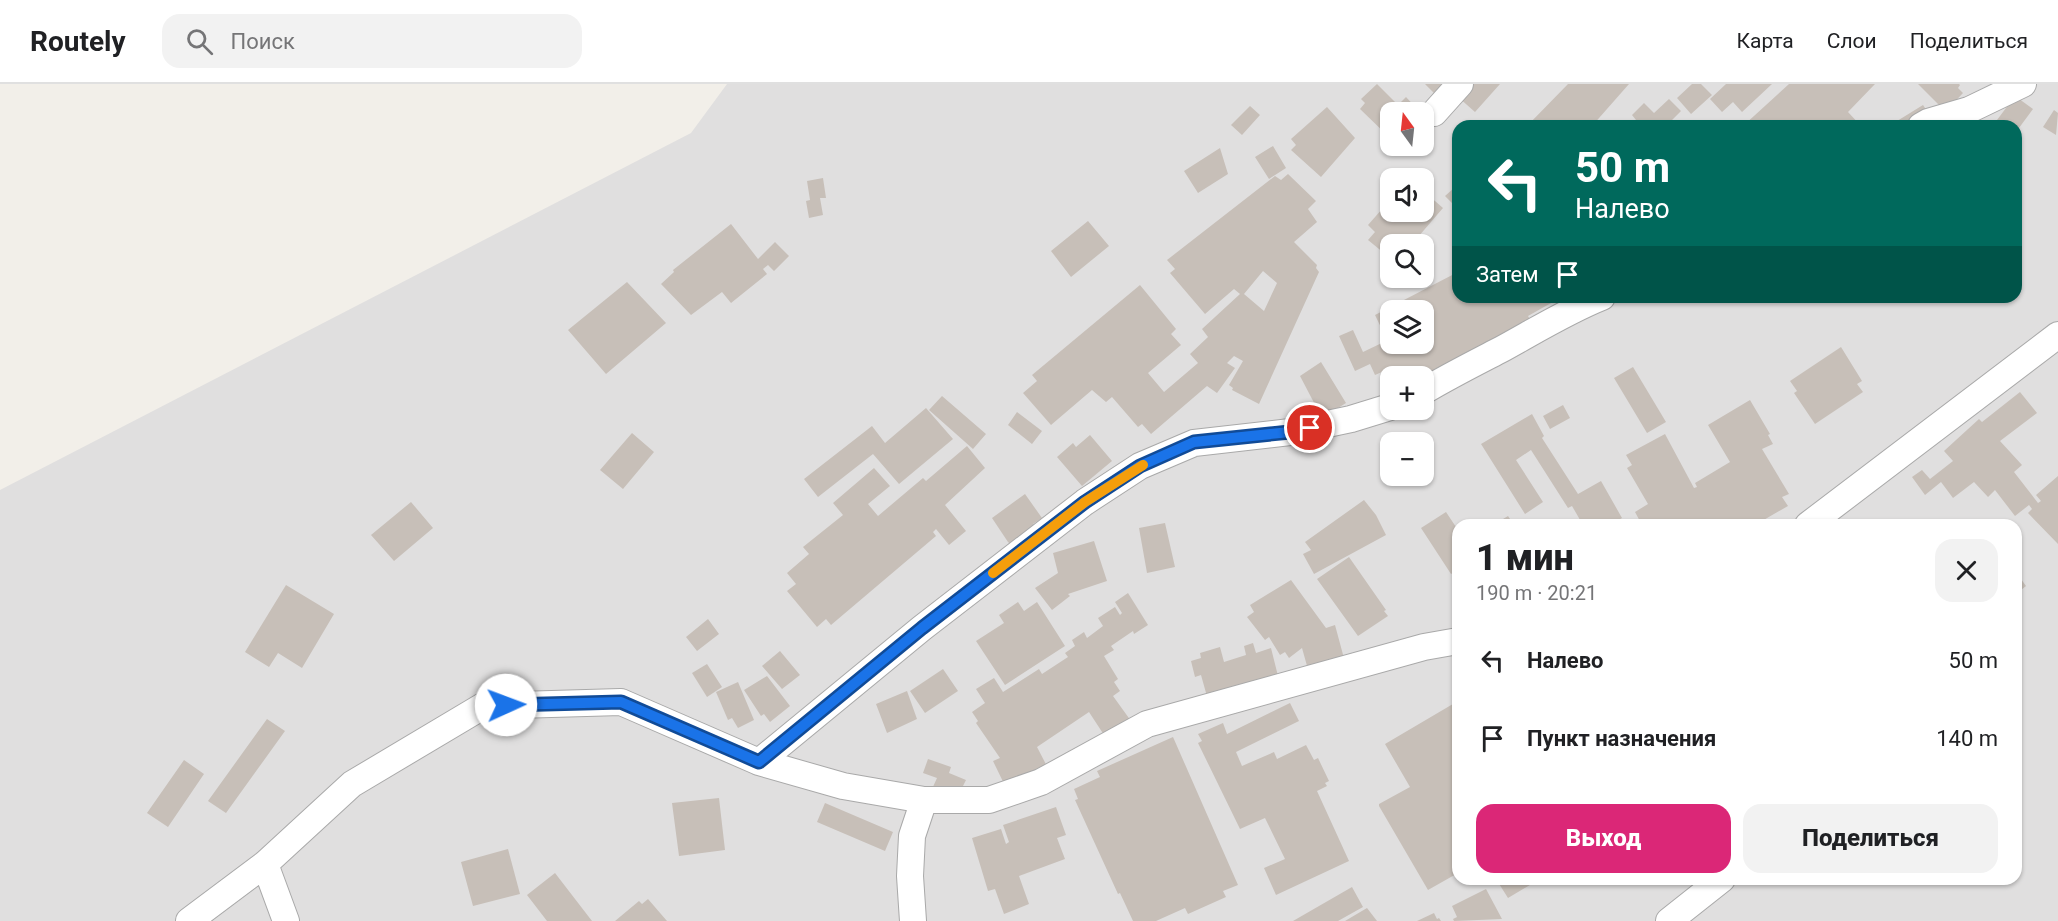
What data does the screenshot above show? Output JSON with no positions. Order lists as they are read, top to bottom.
{
  "north": "top",
  "page": {
    "header": "Routely",
    "search": "Поиск",
    "nav": ["Карта", "Слои", "Поделиться"],
    "map_buttons": ["+", "−"],
    "turn": ["50 m", "Налево"],
    "then": "Затем",
    "heading": ["1 мин", "190 m · 20:21"],
    "list": [
      {
        "name": "Налево",
        "value": "50 m"
      },
      {
        "name": "Пункт назначения",
        "value": "140 m"
      }
    ],
    "buttons": ["Выход", "Поделиться"]
  }
}
